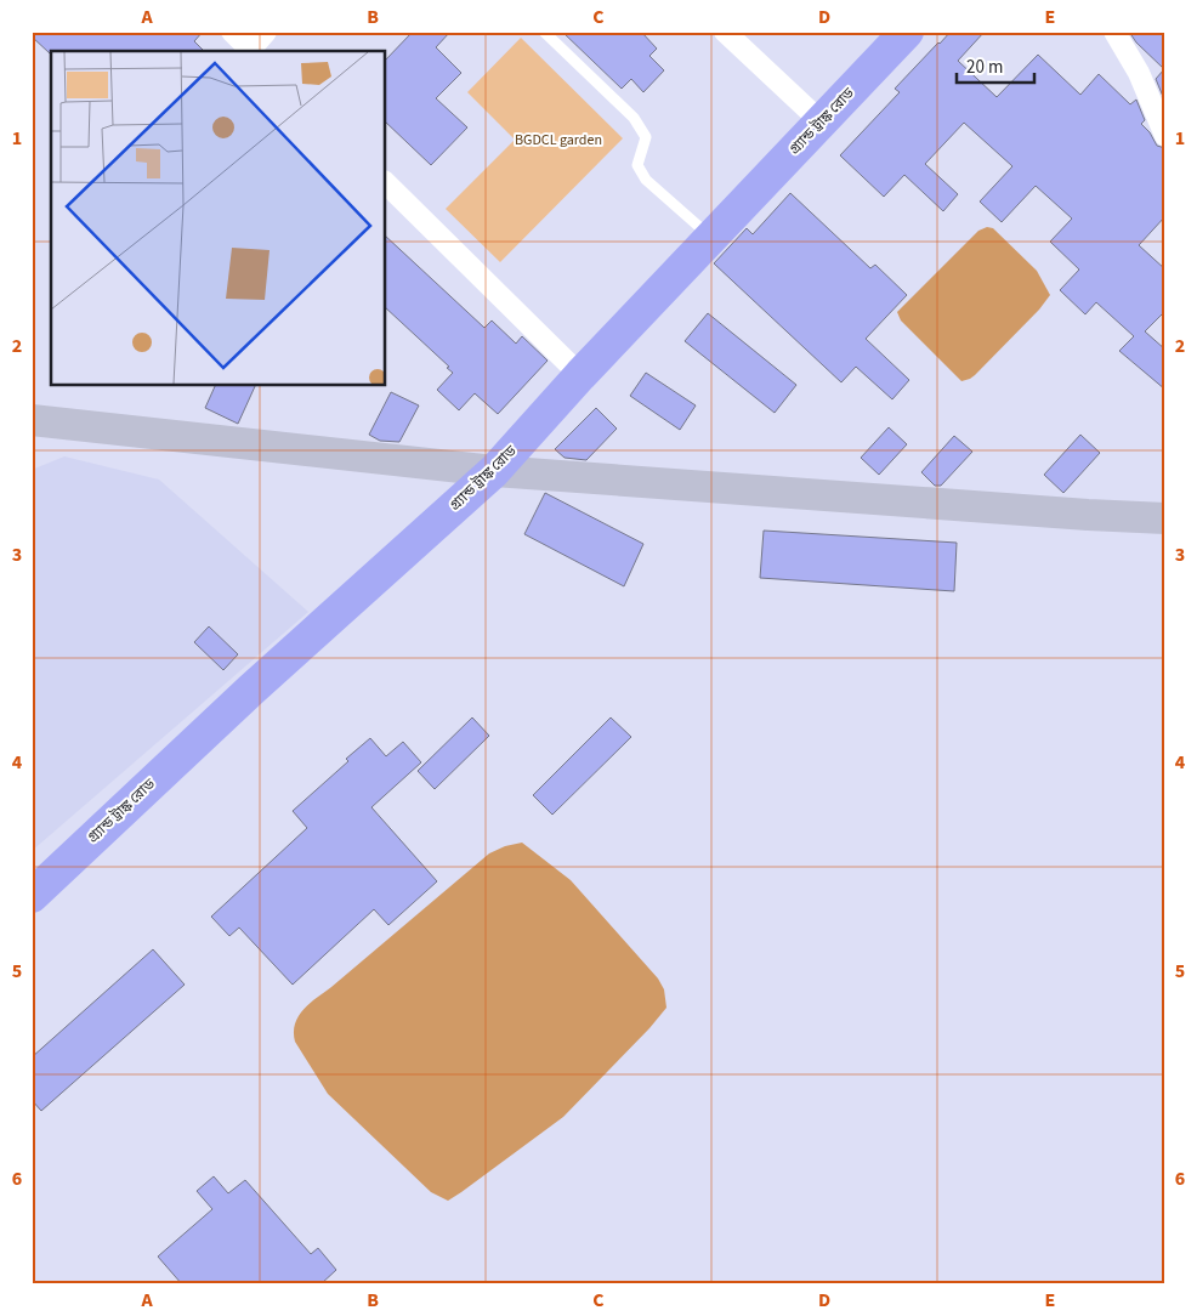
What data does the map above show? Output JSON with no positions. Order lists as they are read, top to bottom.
{
  "streets": {
    "highway": ["গ্র্যান্ড ট্রাঙ্ক রোড"]
  },
  "parks": ["BGDCL garden"],
  "scale_bar": "20 m",
  "grid": {
    "columns": [
      "A",
      "B",
      "C",
      "D",
      "E"
    ],
    "rows": [
      "1",
      "2",
      "3",
      "4",
      "5",
      "6"
    ]
  }
}
